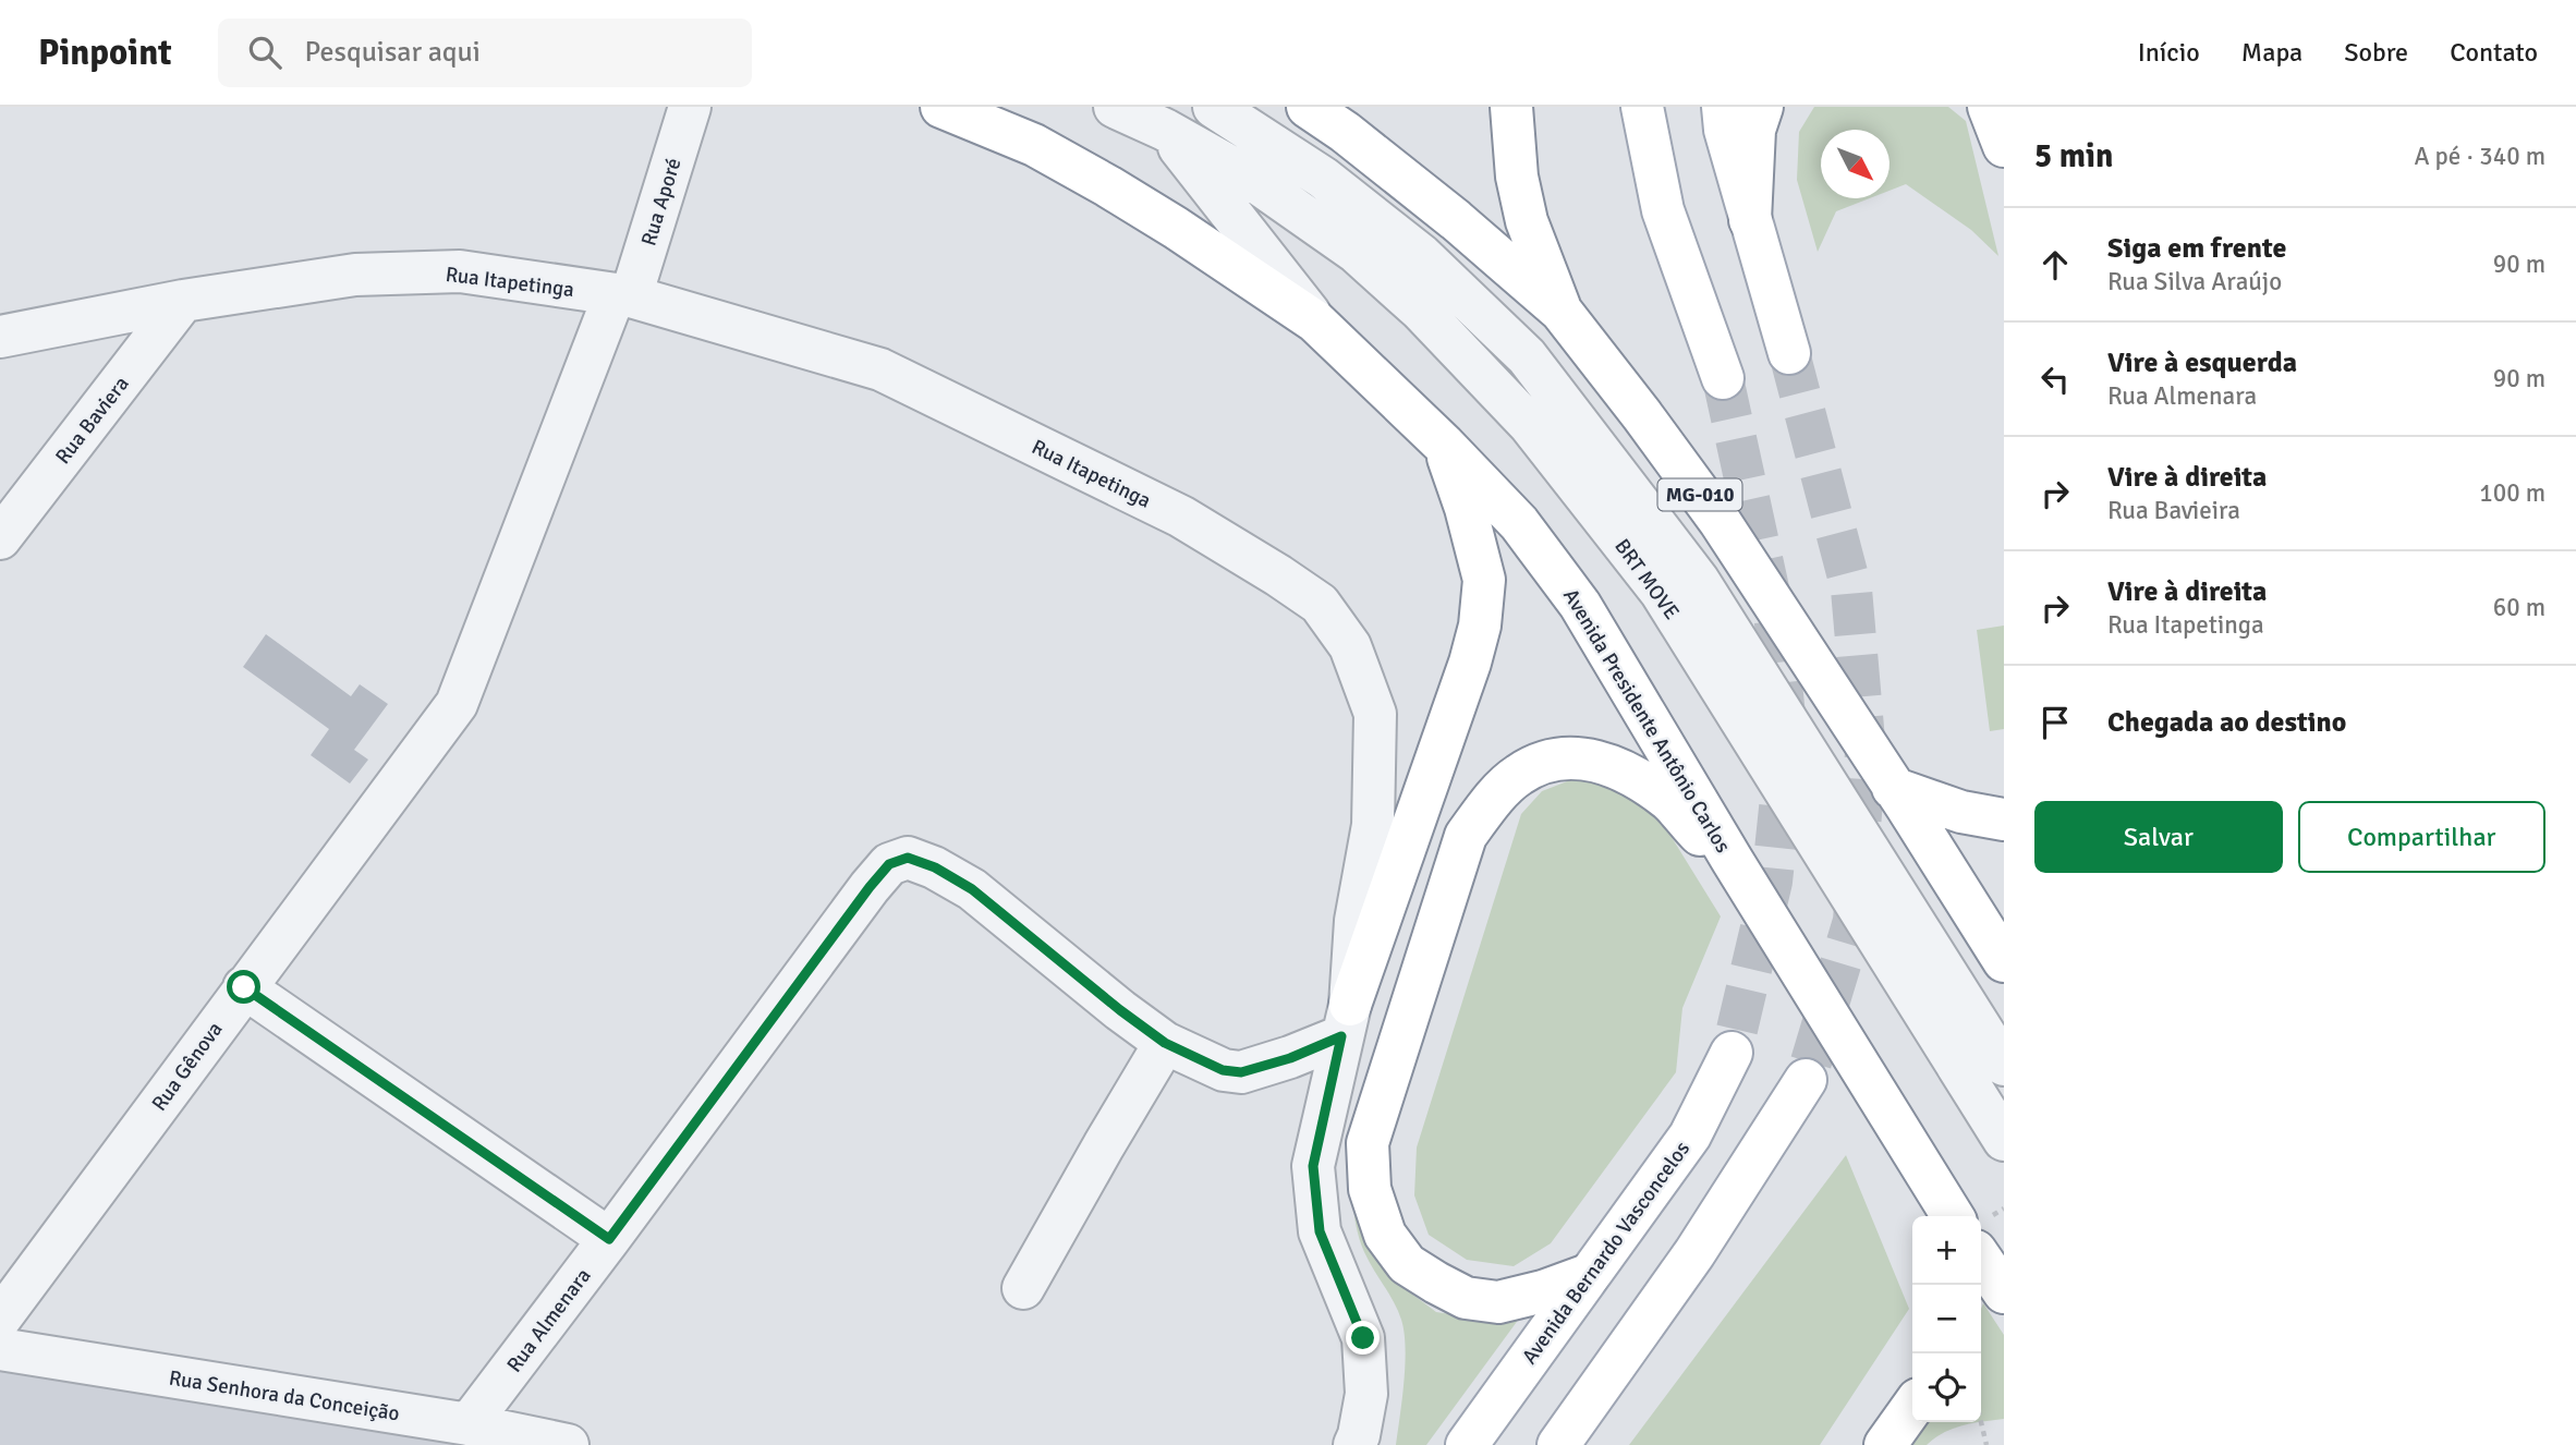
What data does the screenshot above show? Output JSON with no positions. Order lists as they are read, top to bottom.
{
  "streets": {
    "main road": ["MG-010", "Avenida Presidente Antônio Carlos", "Avenida Bernardo Vasconcelos"],
    "street": [
      "Rua Aporé",
      "Rua Itapetinga",
      "Rua Baviera",
      "BRT MOVE",
      "Rua Gênova",
      "Rua Almenara",
      "Rua Senhora da Conceição"
    ]
  },
  "crossings": [
    ["Rua Aporé", "Rua Itapetinga"],
    ["Rua Aporé", "Rua Gênova"],
    ["Rua Itapetinga", "Rua Baviera"],
    ["BRT MOVE", "Avenida Presidente Antônio Carlos"],
    ["Rua Almenara", "Rua Senhora da Conceição"]
  ],
  "north": "bottom right",
  "page": {
    "header": "Pinpoint",
    "search": "Pesquisar aqui",
    "nav": [
      "Início",
      "Mapa",
      "Sobre",
      "Contato"
    ],
    "heading": ["5 min", "A pé · 340 m"],
    "list": [
      ["Siga em frente", "Rua Silva Araújo", "90 m"],
      ["Vire à esquerda", "Rua Almenara", "90 m"],
      ["Vire à direita", "Rua Bavieira", "100 m"],
      ["Vire à direita", "Rua Itapetinga", "60 m"],
      "Chegada ao destino"
    ],
    "buttons": ["Salvar", "Compartilhar"],
    "map_buttons": ["+", "−"]
  }
}
